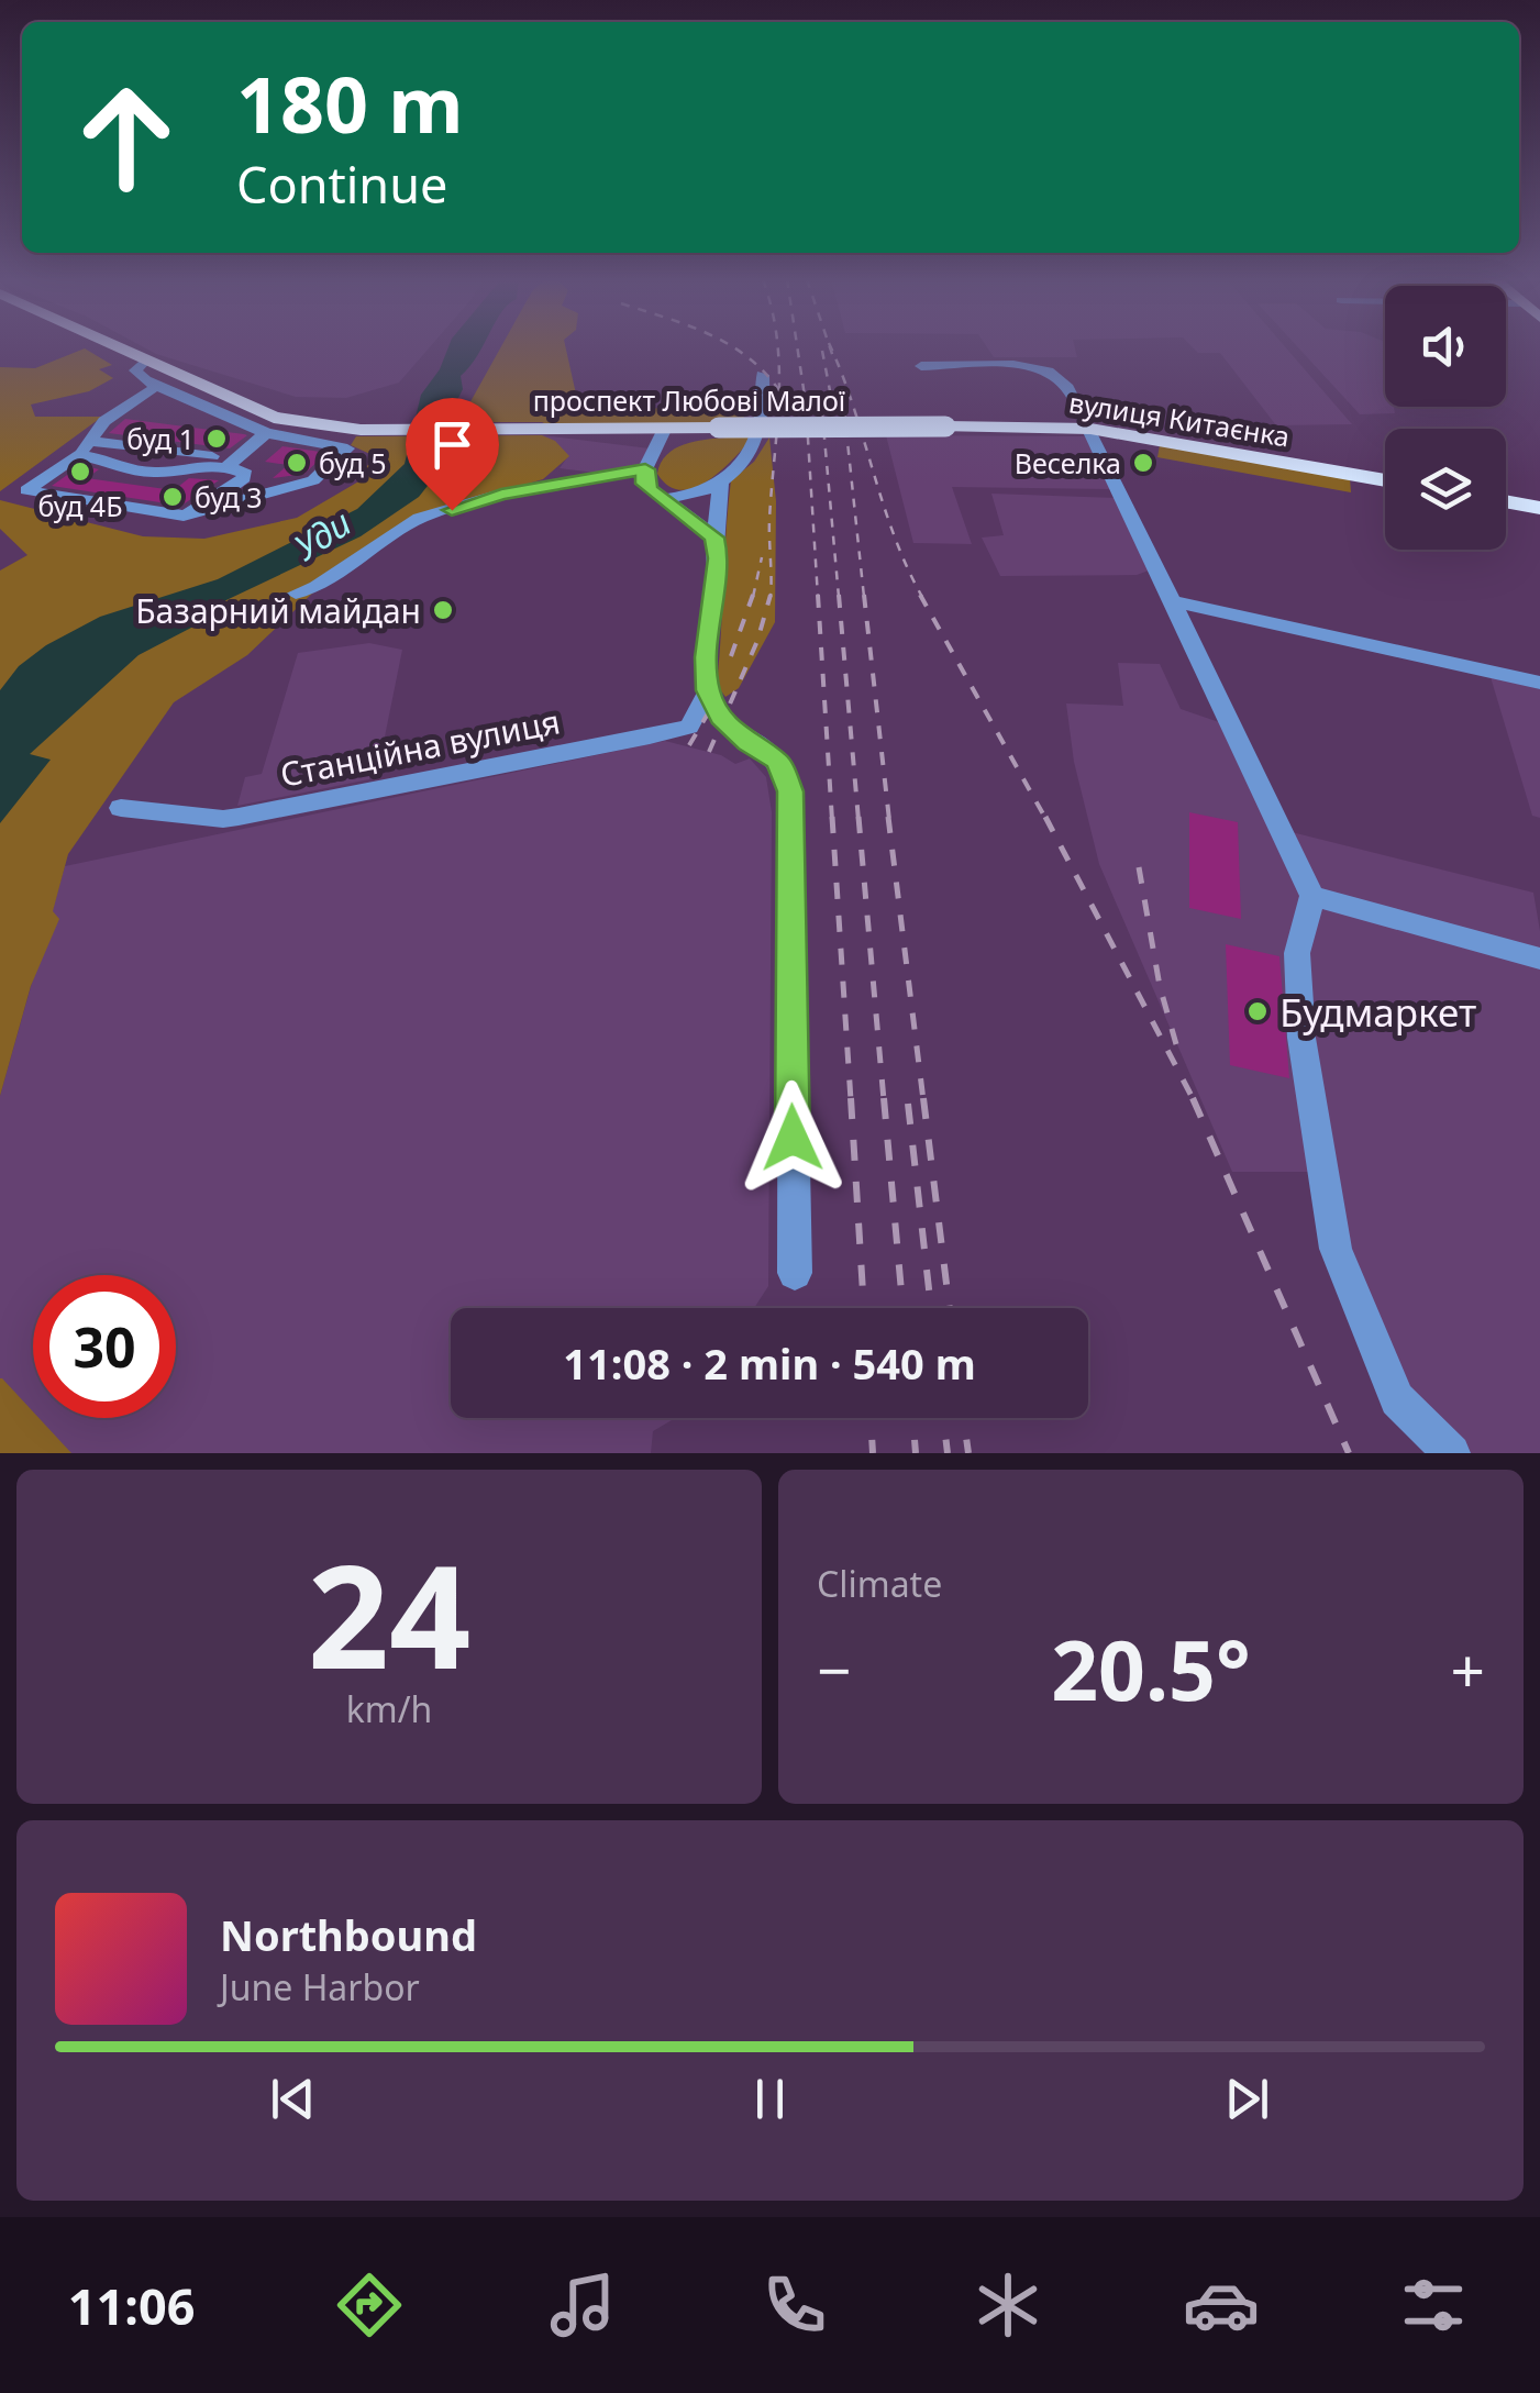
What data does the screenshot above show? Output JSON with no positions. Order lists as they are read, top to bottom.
{
  "streets": {
    "main road": ["проспект Любові Малої", "вулиця Китаєнка"],
    "street": ["Станційна вулиця"]
  },
  "crossings": [
    ["проспект Любові Малої", "вулиця Китаєнка"]
  ],
  "water": ["Уди"],
  "places": [
    "буд 1",
    "буд 5",
    "Веселка",
    "буд 4Б",
    "буд 3",
    "Базарний майдан",
    "Будмаркет"
  ],
  "page": {
    "turn": ["180 m", "Continue"],
    "limit": "30",
    "trip": "11:08 · 2 min · 540 m",
    "tile": [
      ["24", "km/h"],
      "Climate"
    ],
    "heat": ["−", "20.5°", "+"],
    "song": ["Northbound", "June Harbor"],
    "tabs": "11:06"
  }
}
